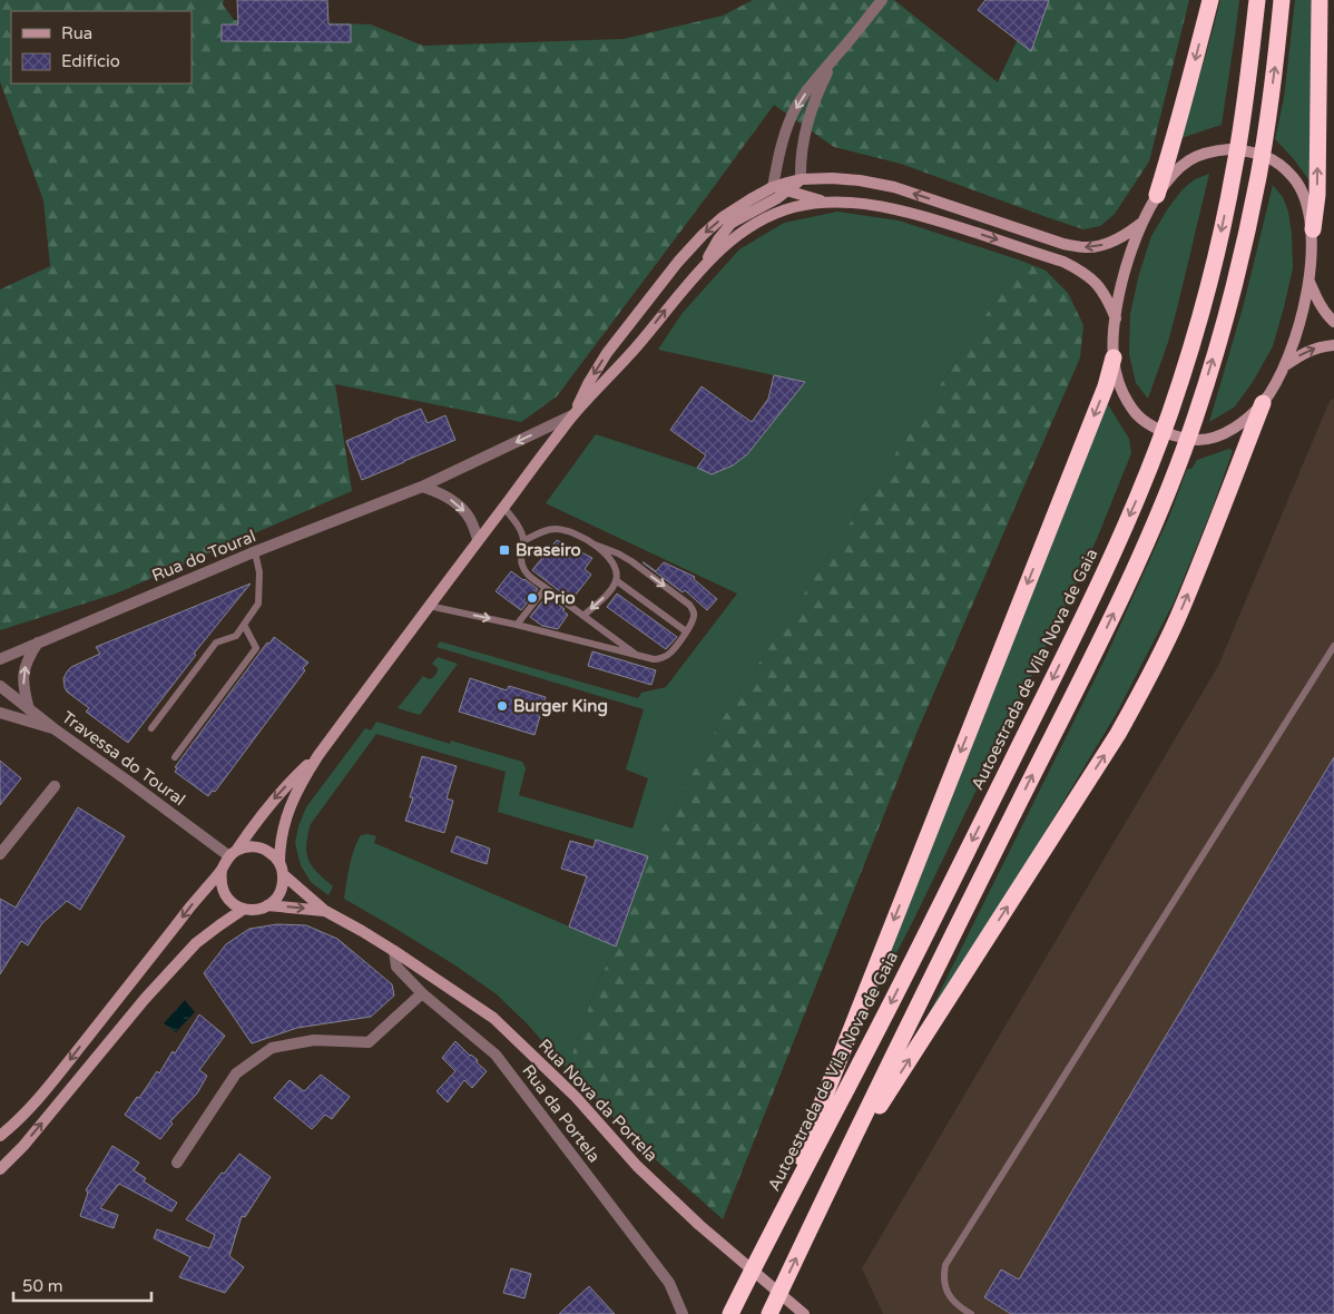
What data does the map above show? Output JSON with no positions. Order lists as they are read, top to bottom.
{
  "streets": {
    "highway": ["Autoestrada de Vila Nova de Gaia"],
    "main road": ["Rua Nova da Portela"],
    "street": ["Rua do Toural", "Travessa do Toural", "Rua da Portela"]
  },
  "crossings": [
    ["Travessa do Toural", "Rua Nova da Portela"],
    ["Rua Nova da Portela", "Rua da Portela"]
  ],
  "places": {
    "transit": ["Braseiro"],
    "other": ["Prio", "Burger King"]
  },
  "legend": ["Rua", "Edifício"],
  "scale_bar": "50 m"
}
